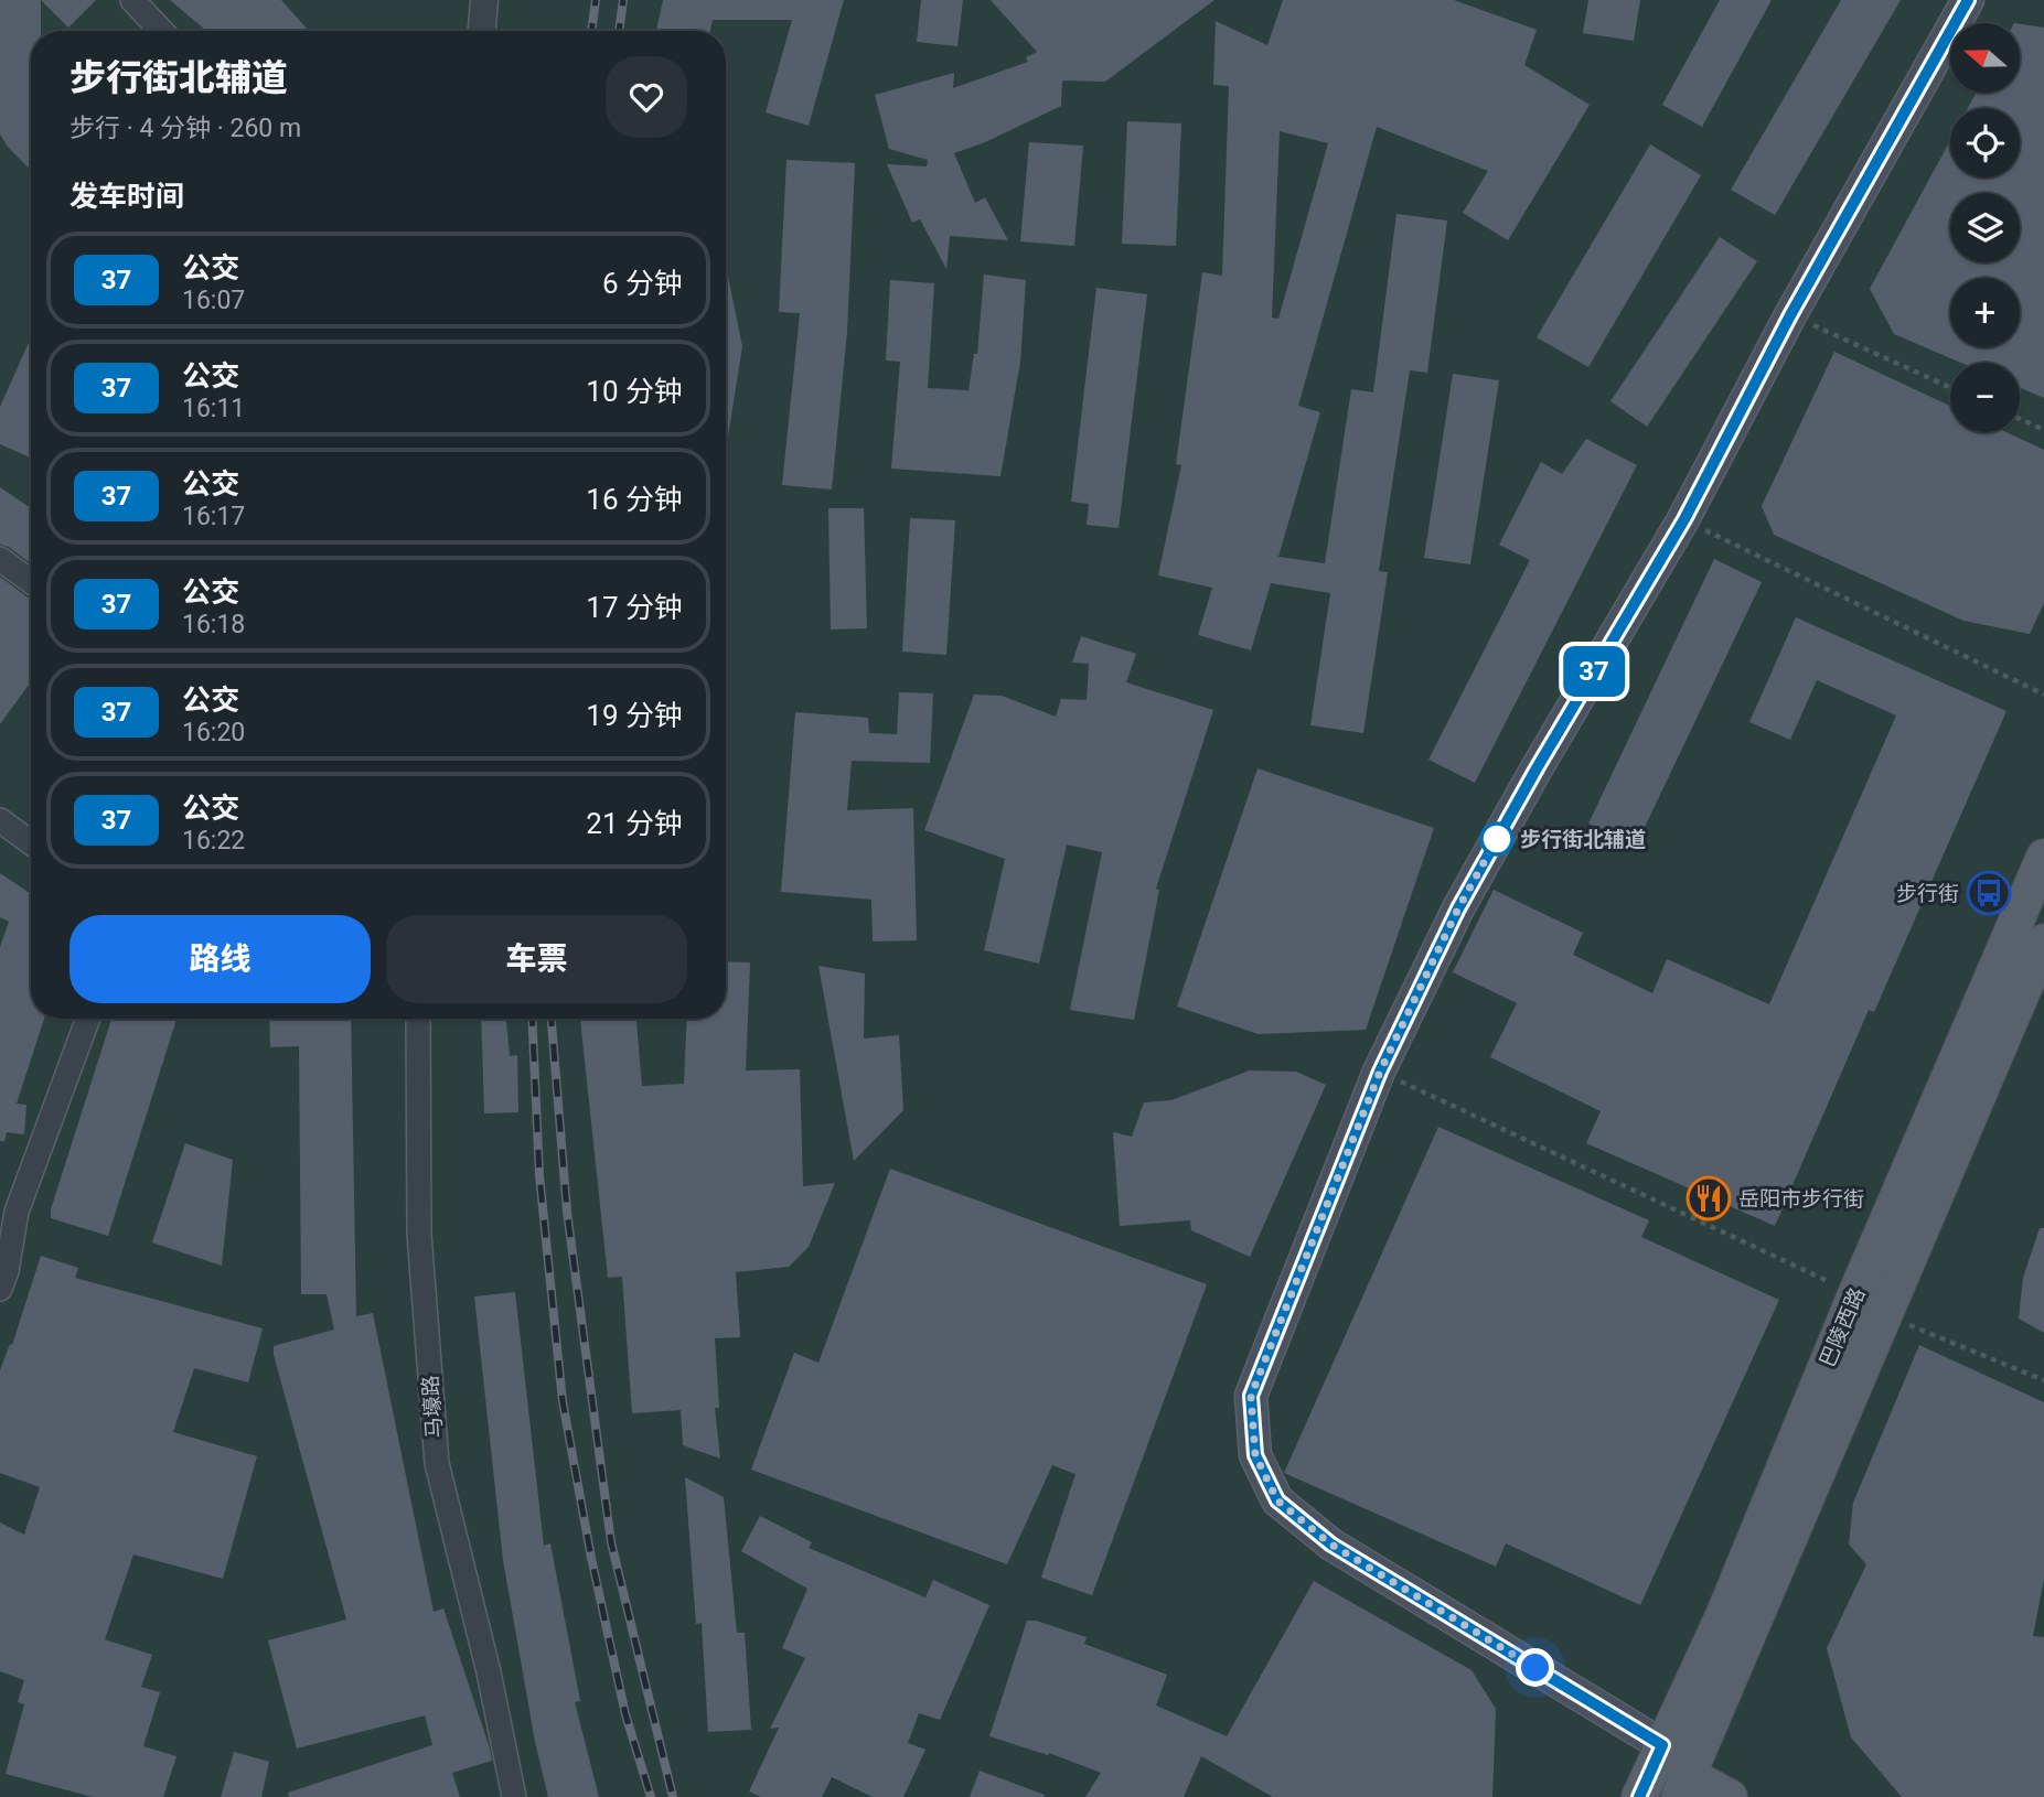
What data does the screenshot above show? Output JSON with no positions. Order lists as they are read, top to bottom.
{
  "streets": {
    "main road": ["巴陵西路"],
    "street": ["马壕路"]
  },
  "places": {
    "other": ["步行街北辅道"],
    "bus stop": ["步行街"],
    "restaurant": ["岳阳市步行街"]
  },
  "lines": ["bus line 37"],
  "north": "left",
  "page": {
    "on_map": "37",
    "map_buttons": ["+", "−"],
    "heading": [
      ["步行街北辅道", "步行 · 4 分钟 · 260 m"],
      "发车时间"
    ],
    "list": [
      {
        "mark": "37",
        "name": "公交",
        "note": "16:07",
        "value": "6 分钟"
      },
      {
        "mark": "37",
        "name": "公交",
        "note": "16:11",
        "value": "10 分钟"
      },
      {
        "mark": "37",
        "name": "公交",
        "note": "16:17",
        "value": "16 分钟"
      },
      {
        "mark": "37",
        "name": "公交",
        "note": "16:18",
        "value": "17 分钟"
      },
      {
        "mark": "37",
        "name": "公交",
        "note": "16:20",
        "value": "19 分钟"
      },
      {
        "mark": "37",
        "name": "公交",
        "note": "16:22",
        "value": "21 分钟"
      }
    ],
    "buttons": ["路线", "车票"]
  }
}
